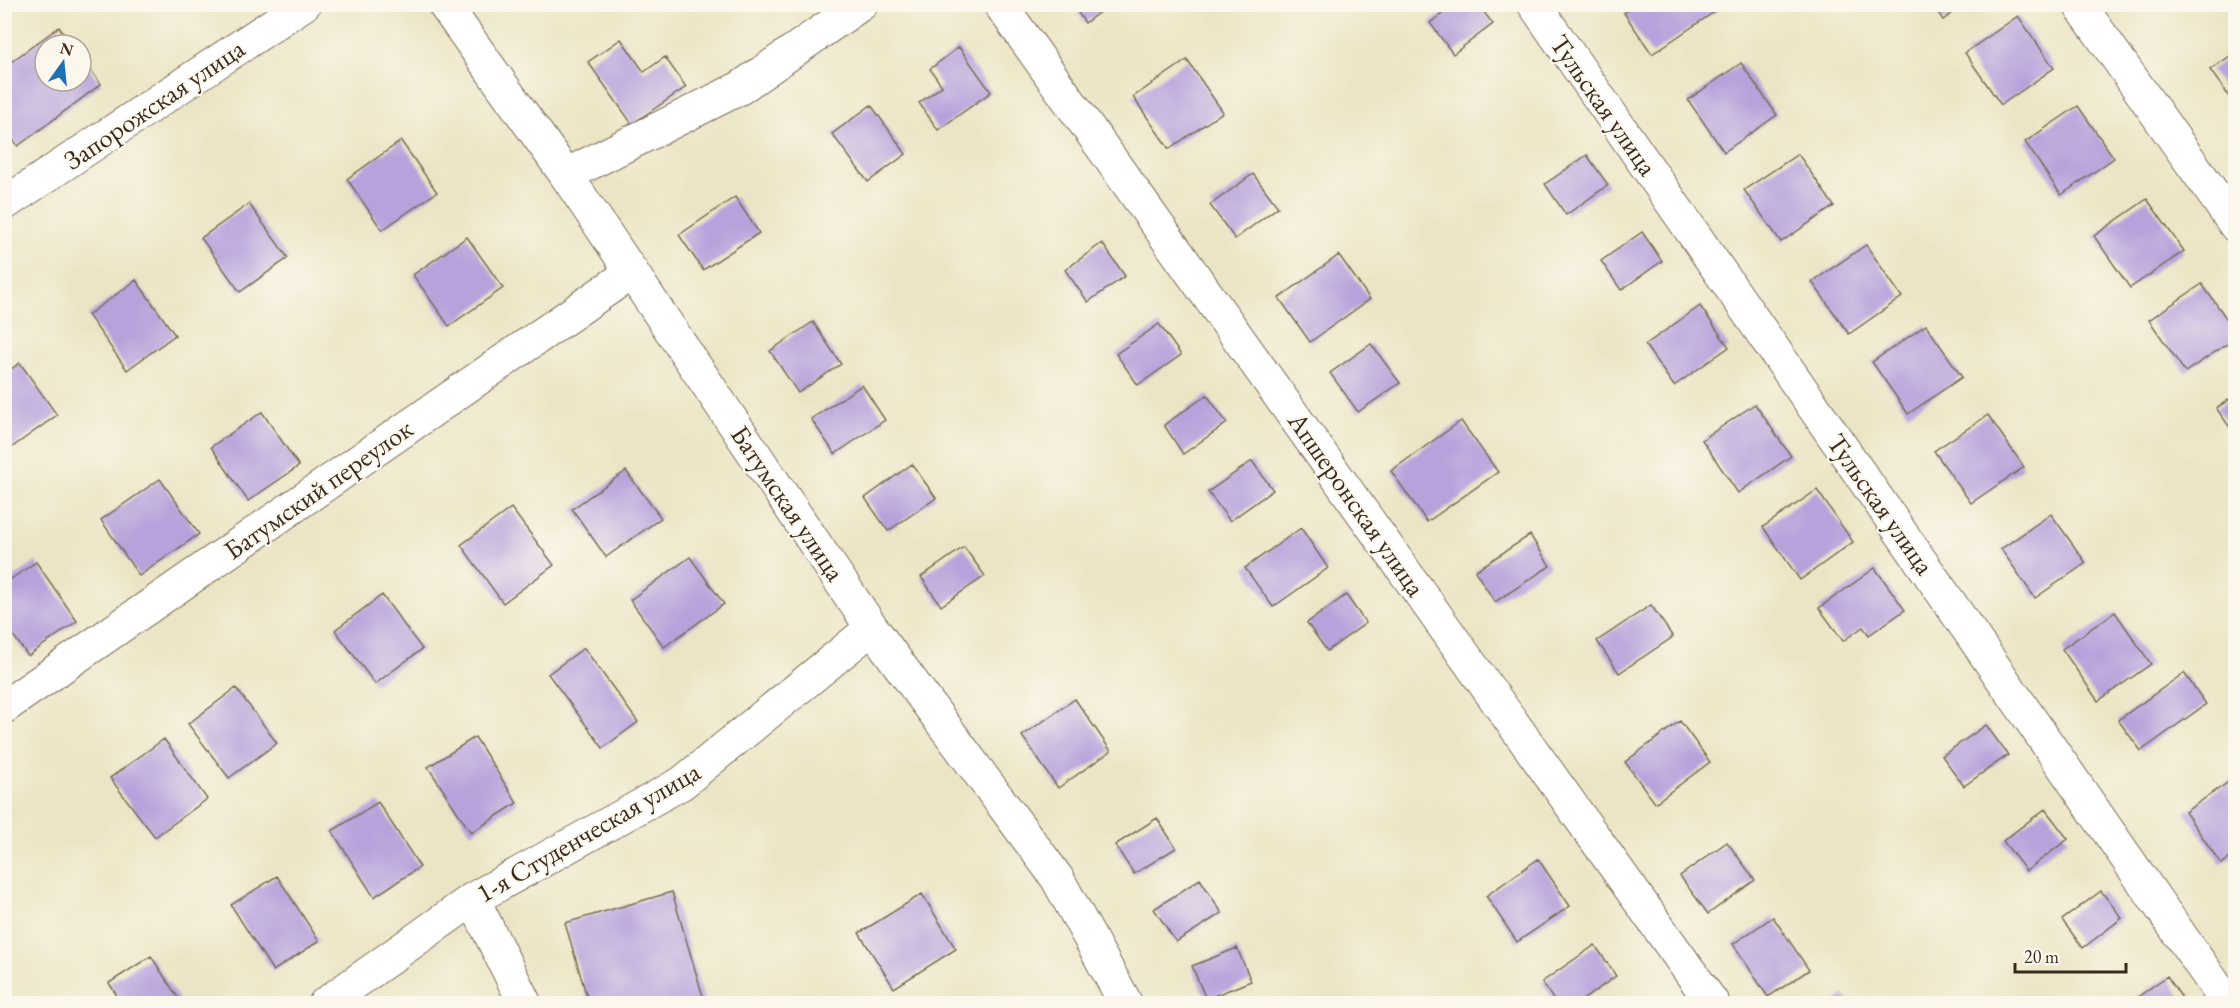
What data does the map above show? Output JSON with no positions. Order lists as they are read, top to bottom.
{
  "streets": {
    "street": [
      "Запорожская улица",
      "Тульская улица",
      "Батумский переулок",
      "Батумская улица",
      "Апшеронская улица",
      "1-я Студенческая улица"
    ]
  },
  "crossings": [
    ["Батумский переулок", "Батумская улица"],
    ["Батумская улица", "1-я Студенческая улица"]
  ],
  "scale_bar": "20 m",
  "north": "top"
}
